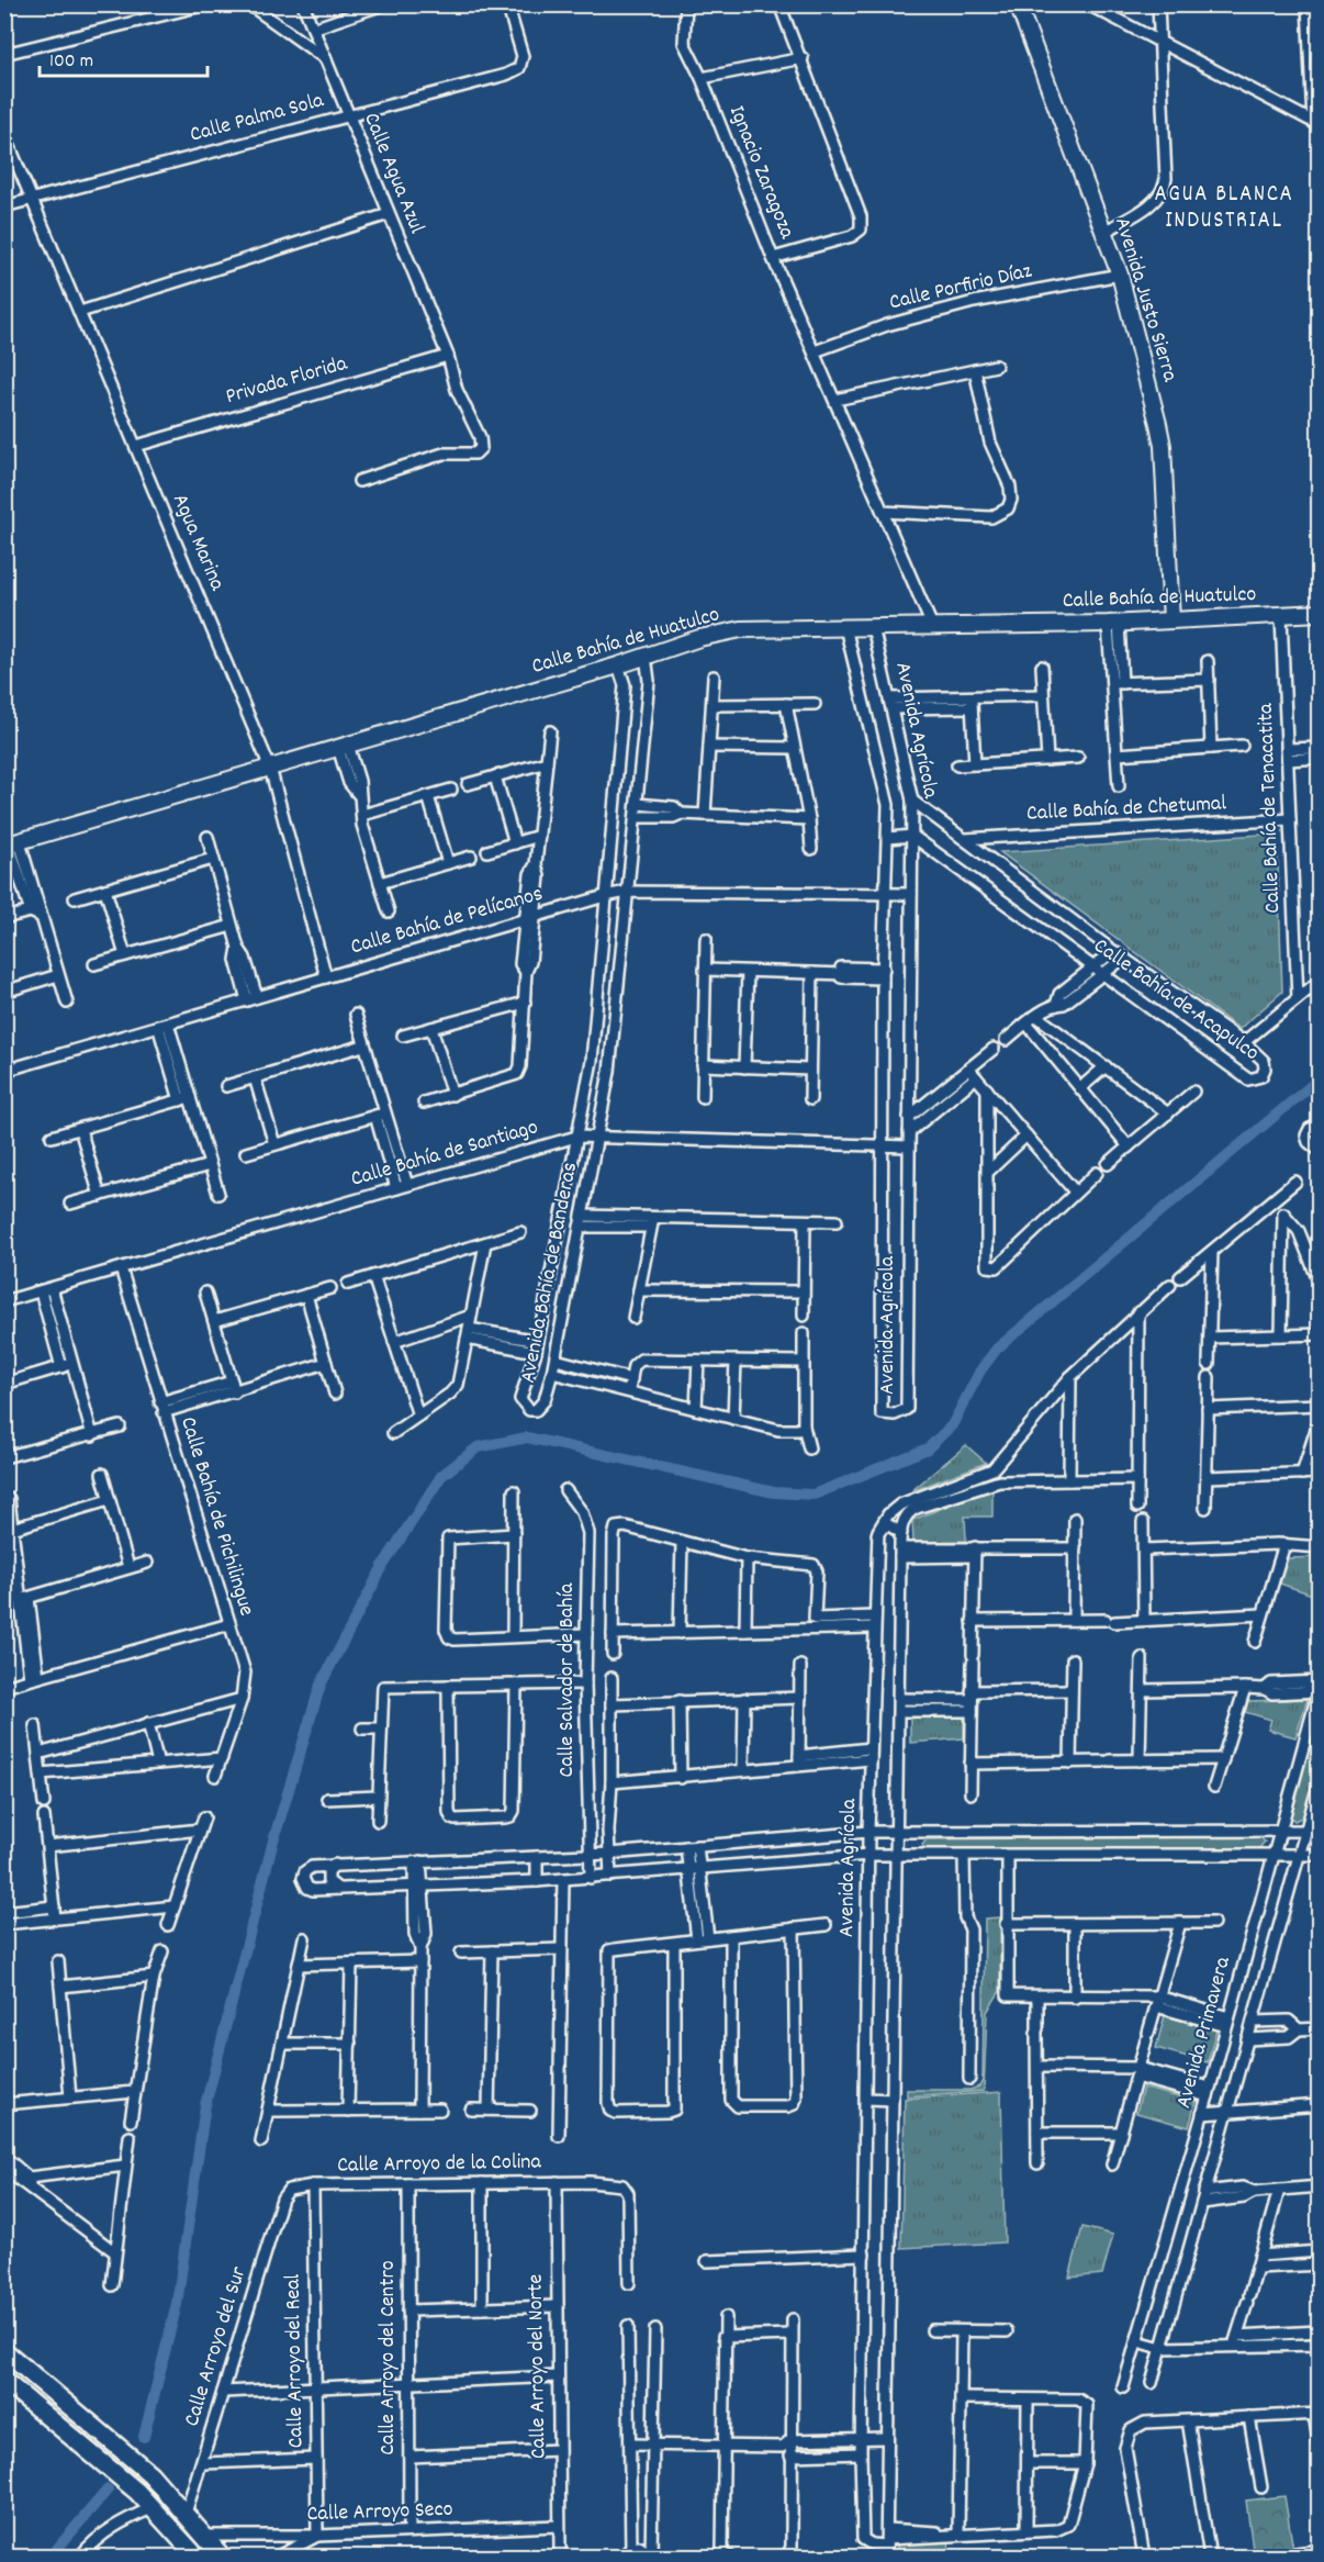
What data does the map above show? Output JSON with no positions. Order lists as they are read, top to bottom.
{
  "streets": {
    "street": [
      "Calle Palma Sola",
      "Ignacio Zaragoza",
      "Calle Agua Azul",
      "Calle Porfirio Díaz",
      "Avenida Justo Sierra",
      "Privada Florida",
      "Agua Marina",
      "Calle Bahía de Huatulco",
      "Avenida Agrícola",
      "Calle Bahía de Tenacatita",
      "Calle Bahía de Chetumal",
      "Calle Bahía de Pelícanos",
      "Calle Bahía de Acapulco",
      "Calle Bahía de Santiago",
      "Avenida Bahía de Banderas",
      "Calle Bahía de Pichilingue",
      "Calle Salvador de Bahía",
      "Avenida Primavera",
      "Calle Arroyo de la Colina",
      "Calle Arroyo del Sur",
      "Calle Arroyo del Centro",
      "Calle Arroyo del Real",
      "Calle Arroyo del Norte",
      "Calle Arroyo Seco"
    ]
  },
  "crossings": [
    ["Calle Palma Sola", "Calle Agua Azul"],
    ["Calle Palma Sola", "Agua Marina"],
    ["Ignacio Zaragoza", "Calle Porfirio Díaz"],
    ["Ignacio Zaragoza", "Calle Bahía de Huatulco"],
    ["Calle Agua Azul", "Privada Florida"],
    ["Calle Porfirio Díaz", "Avenida Justo Sierra"],
    ["Avenida Justo Sierra", "Calle Bahía de Huatulco"],
    ["Privada Florida", "Agua Marina"],
    ["Agua Marina", "Calle Bahía de Huatulco"],
    ["Agua Marina", "Calle Bahía de Pelícanos"],
    ["Calle Bahía de Huatulco", "Avenida Agrícola"],
    ["Calle Bahía de Huatulco", "Calle Bahía de Tenacatita"],
    ["Calle Bahía de Huatulco", "Avenida Bahía de Banderas"],
    ["Avenida Agrícola", "Calle Bahía de Pelícanos"],
    ["Avenida Agrícola", "Calle Bahía de Acapulco"],
    ["Avenida Agrícola", "Calle Bahía de Santiago"],
    ["Calle Bahía de Tenacatita", "Calle Bahía de Chetumal"],
    ["Calle Bahía de Chetumal", "Calle Bahía de Acapulco"],
    ["Calle Bahía de Pelícanos", "Avenida Bahía de Banderas"],
    ["Calle Bahía de Santiago", "Avenida Bahía de Banderas"],
    ["Calle Bahía de Santiago", "Calle Bahía de Pichilingue"],
    ["Calle Arroyo de la Colina", "Calle Arroyo del Sur"],
    ["Calle Arroyo de la Colina", "Calle Arroyo del Centro"],
    ["Calle Arroyo de la Colina", "Calle Arroyo del Real"],
    ["Calle Arroyo de la Colina", "Calle Arroyo del Norte"],
    ["Calle Arroyo del Centro", "Calle Arroyo Seco"],
    ["Calle Arroyo del Real", "Calle Arroyo Seco"],
    ["Calle Arroyo del Norte", "Calle Arroyo Seco"]
  ],
  "districts": ["AGUA BLANCA INDUSTRIAL"],
  "scale_bar": "100 m"
}
